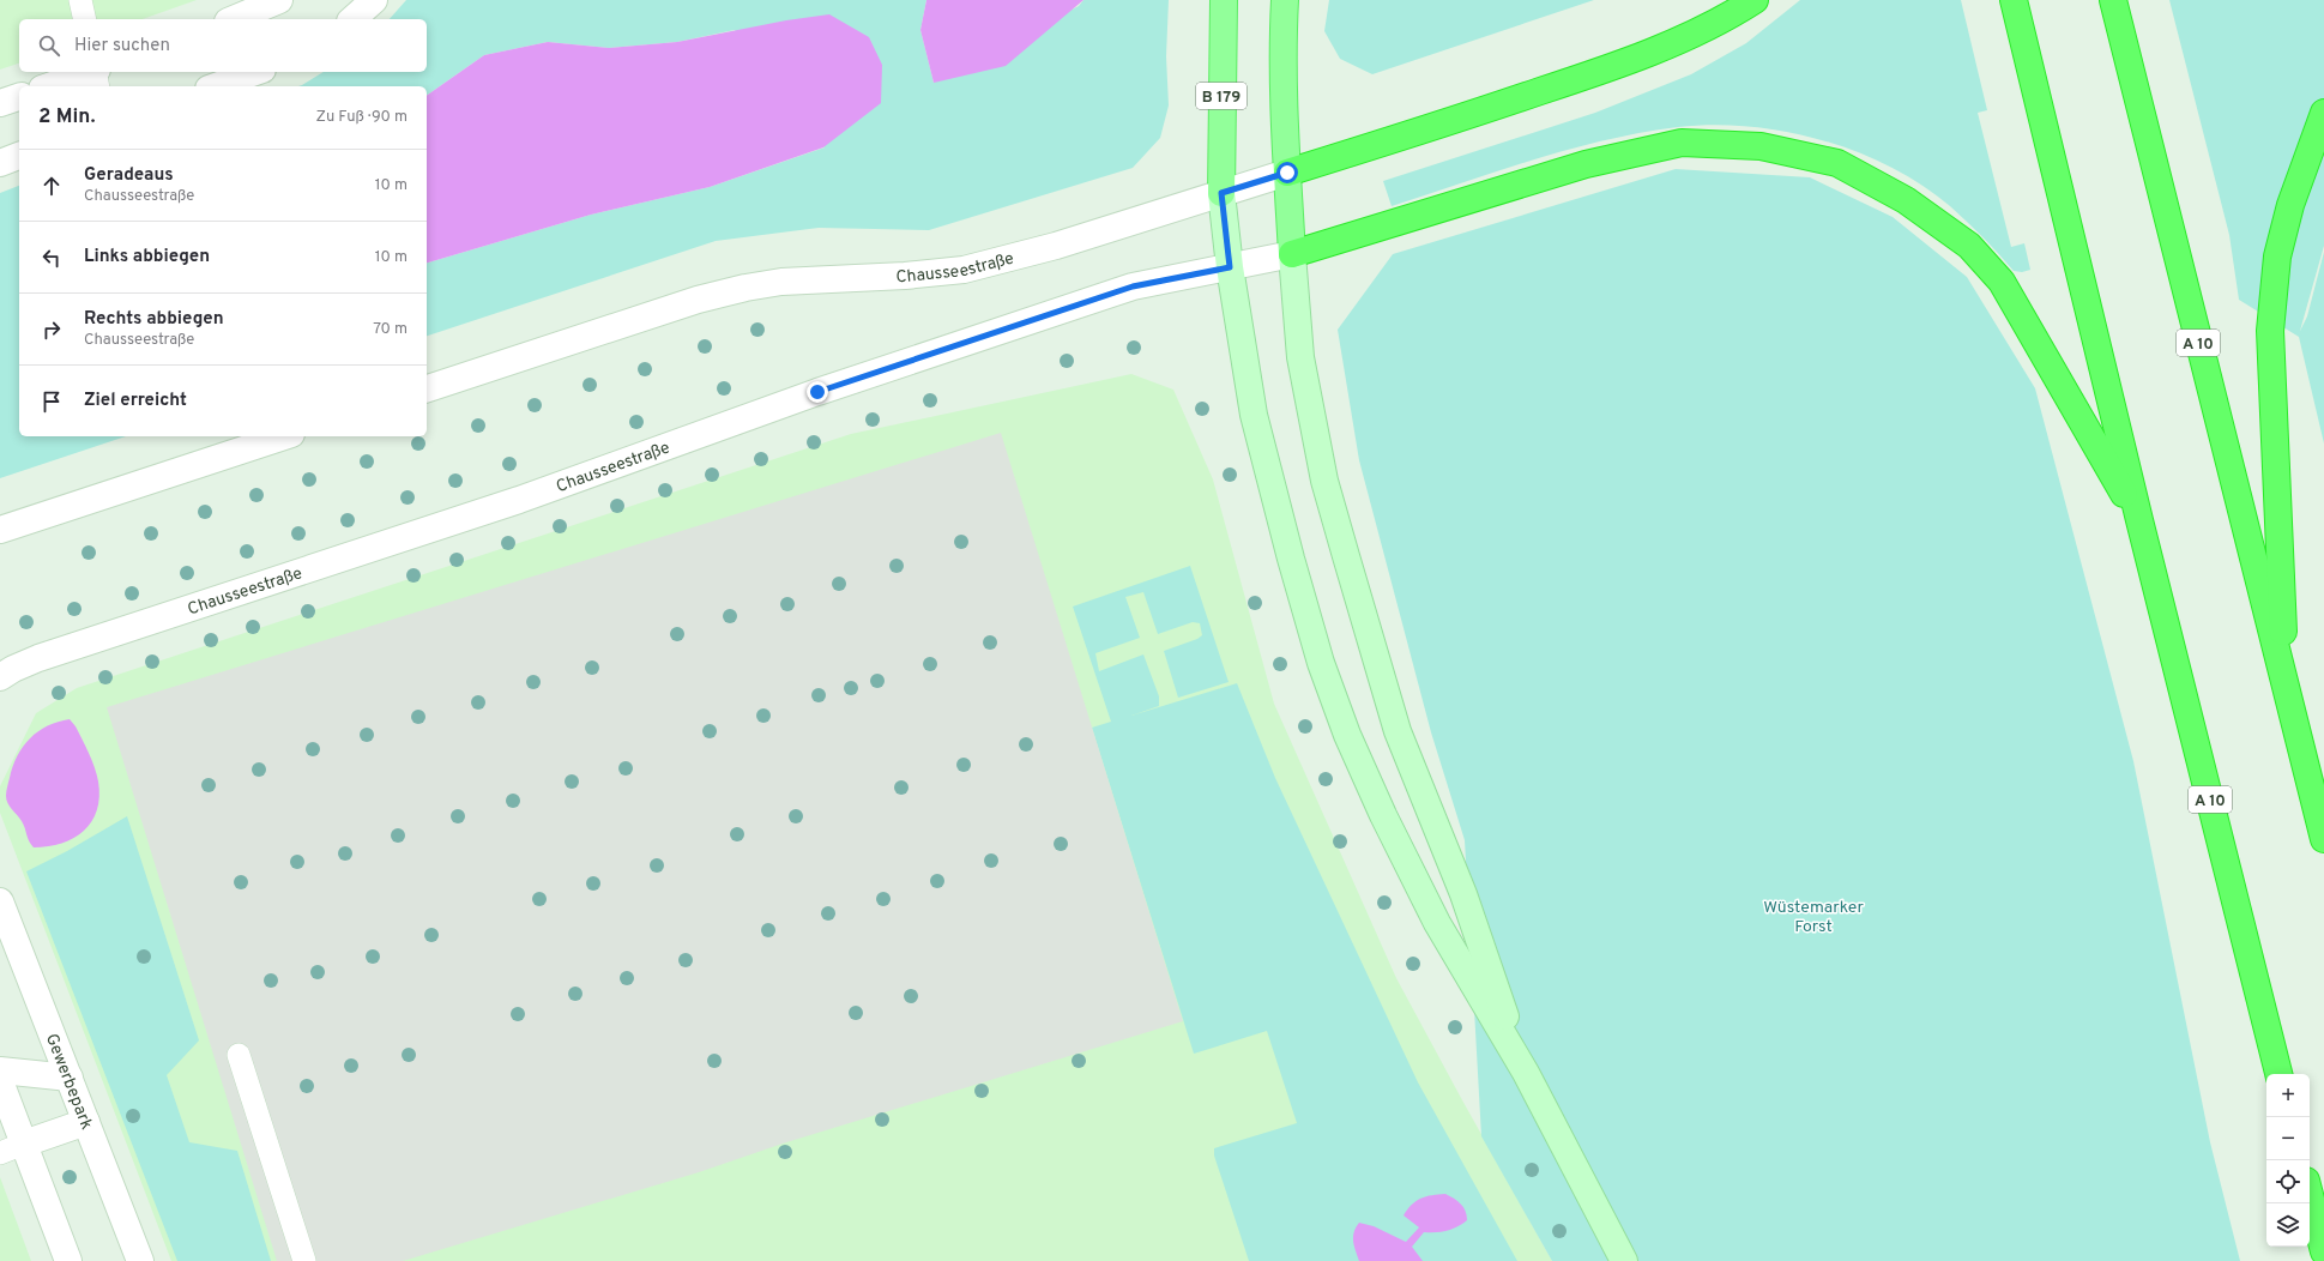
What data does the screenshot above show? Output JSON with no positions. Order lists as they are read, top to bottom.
{
  "streets": {
    "highway": ["A 10"],
    "main road": ["B 179"],
    "street": ["Chausseestraße", "Gewerbepark"]
  },
  "crossings": [
    ["B 179", "Chausseestraße"]
  ],
  "parks": ["Wüstemarker Forst"],
  "page": {
    "search": "Hier suchen",
    "heading": ["2 Min.", "Zu Fuß · 90 m"],
    "list": [
      ["Geradeaus", "Chausseestraße", "10 m"],
      ["Links abbiegen", "10 m"],
      ["Rechts abbiegen", "Chausseestraße", "70 m"],
      "Ziel erreicht"
    ],
    "map_buttons": ["+", "−"]
  }
}
